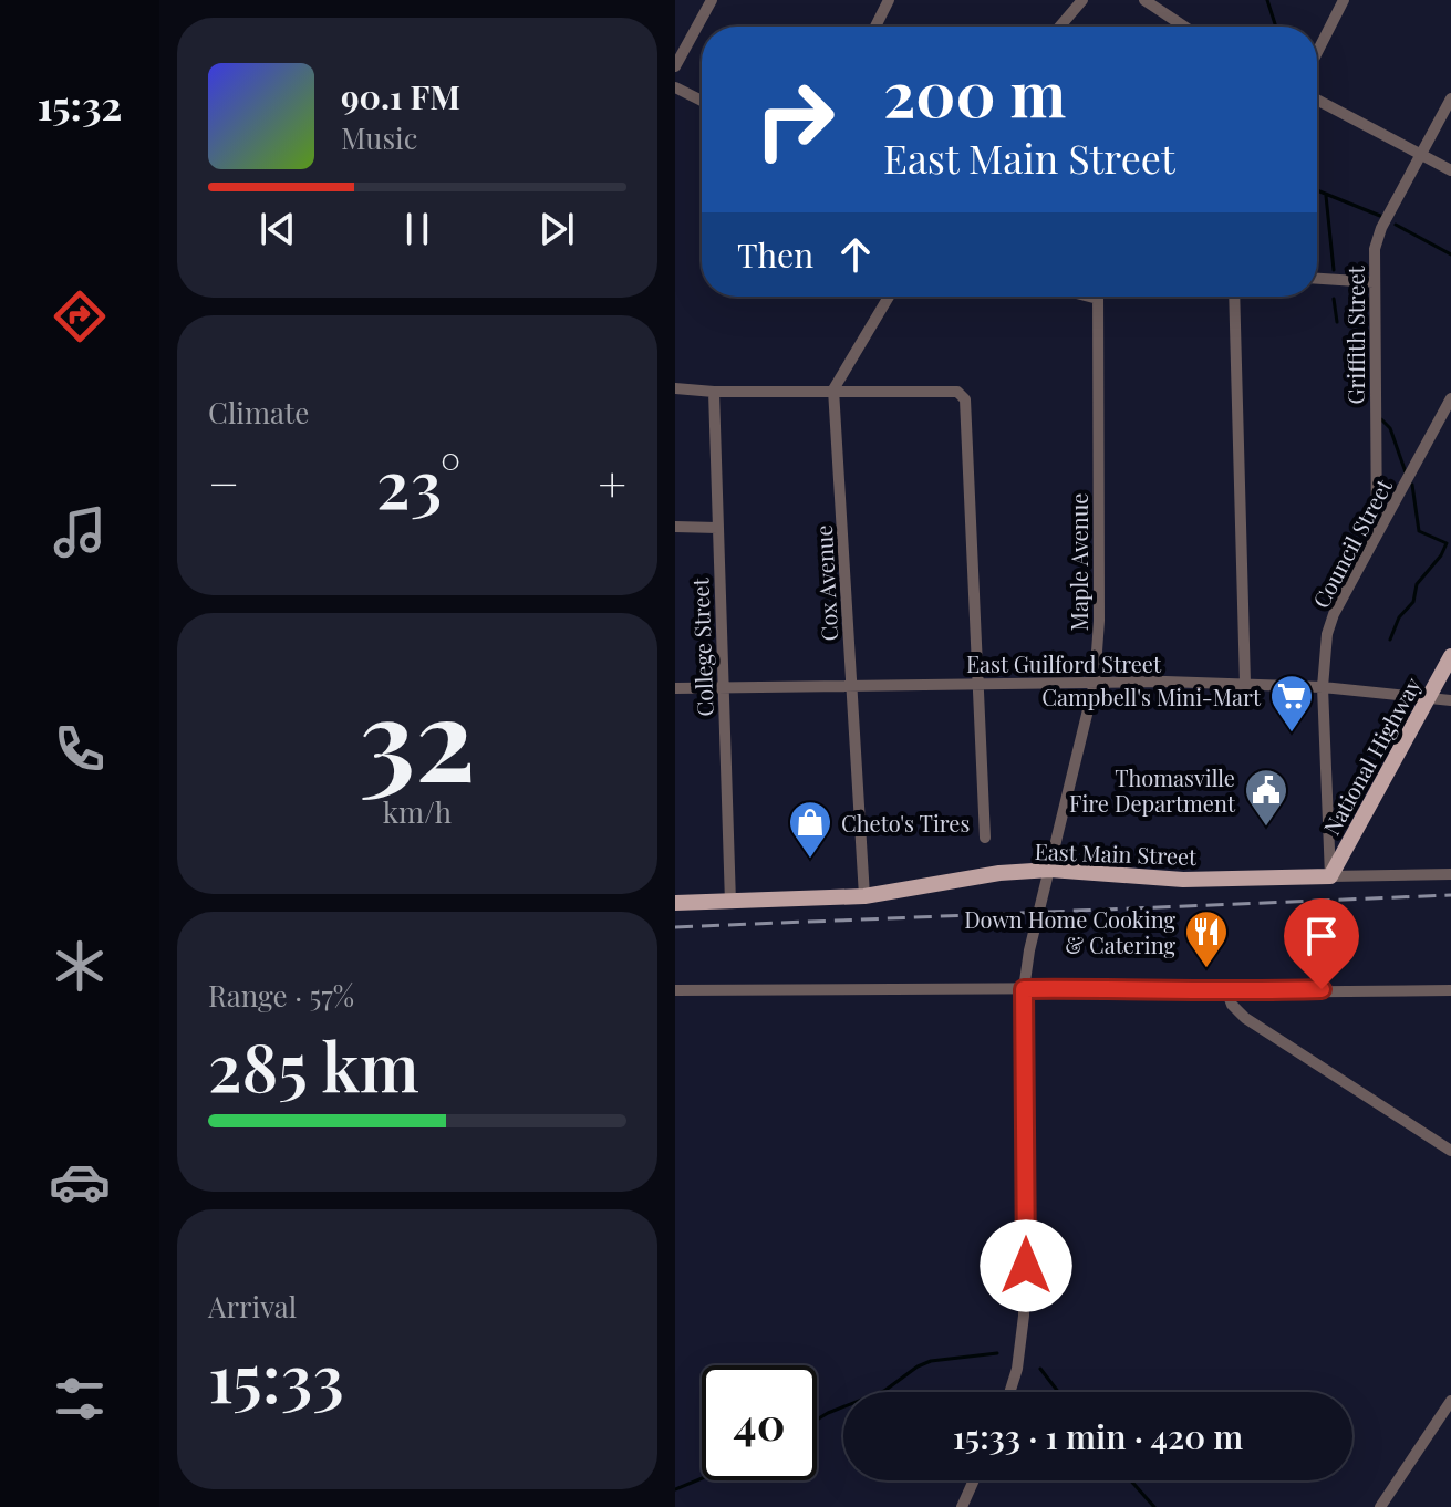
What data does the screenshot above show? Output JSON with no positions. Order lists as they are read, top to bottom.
{
  "streets": {
    "main road": ["National Highway", "East Main Street"],
    "street": [
      "Griffith Street",
      "Council Street",
      "Maple Avenue",
      "Cox Avenue",
      "College Street",
      "East Guilford Street"
    ]
  },
  "crossings": [
    ["Griffith Street", "Council Street"],
    ["Council Street", "East Guilford Street"],
    ["Council Street", "National Highway"],
    ["Council Street", "East Main Street"],
    ["Maple Avenue", "East Guilford Street"],
    ["Maple Avenue", "East Main Street"],
    ["Cox Avenue", "East Guilford Street"],
    ["Cox Avenue", "East Main Street"],
    ["College Street", "East Guilford Street"],
    ["College Street", "East Main Street"],
    ["East Guilford Street", "National Highway"],
    ["National Highway", "East Main Street"]
  ],
  "places": {
    "supermarket": ["Campbell's Mini-Mart"],
    "public building": ["Thomasville Fire Department"],
    "shop": ["Cheto's Tires"],
    "restaurant": ["Down Home Cooking & Catering"]
  },
  "page": {
    "tabs": "15:32",
    "turn": ["200 m", "East Main Street"],
    "song": ["90.1 FM", "Music"],
    "then": "Then",
    "tile": [
      "Climate",
      ["32", "km/h"],
      ["Range · 57%", "285 km"],
      ["Arrival", "15:33"]
    ],
    "heat": ["−", "23°", "+"],
    "limit": "40",
    "trip": "15:33 · 1 min · 420 m"
  }
}
